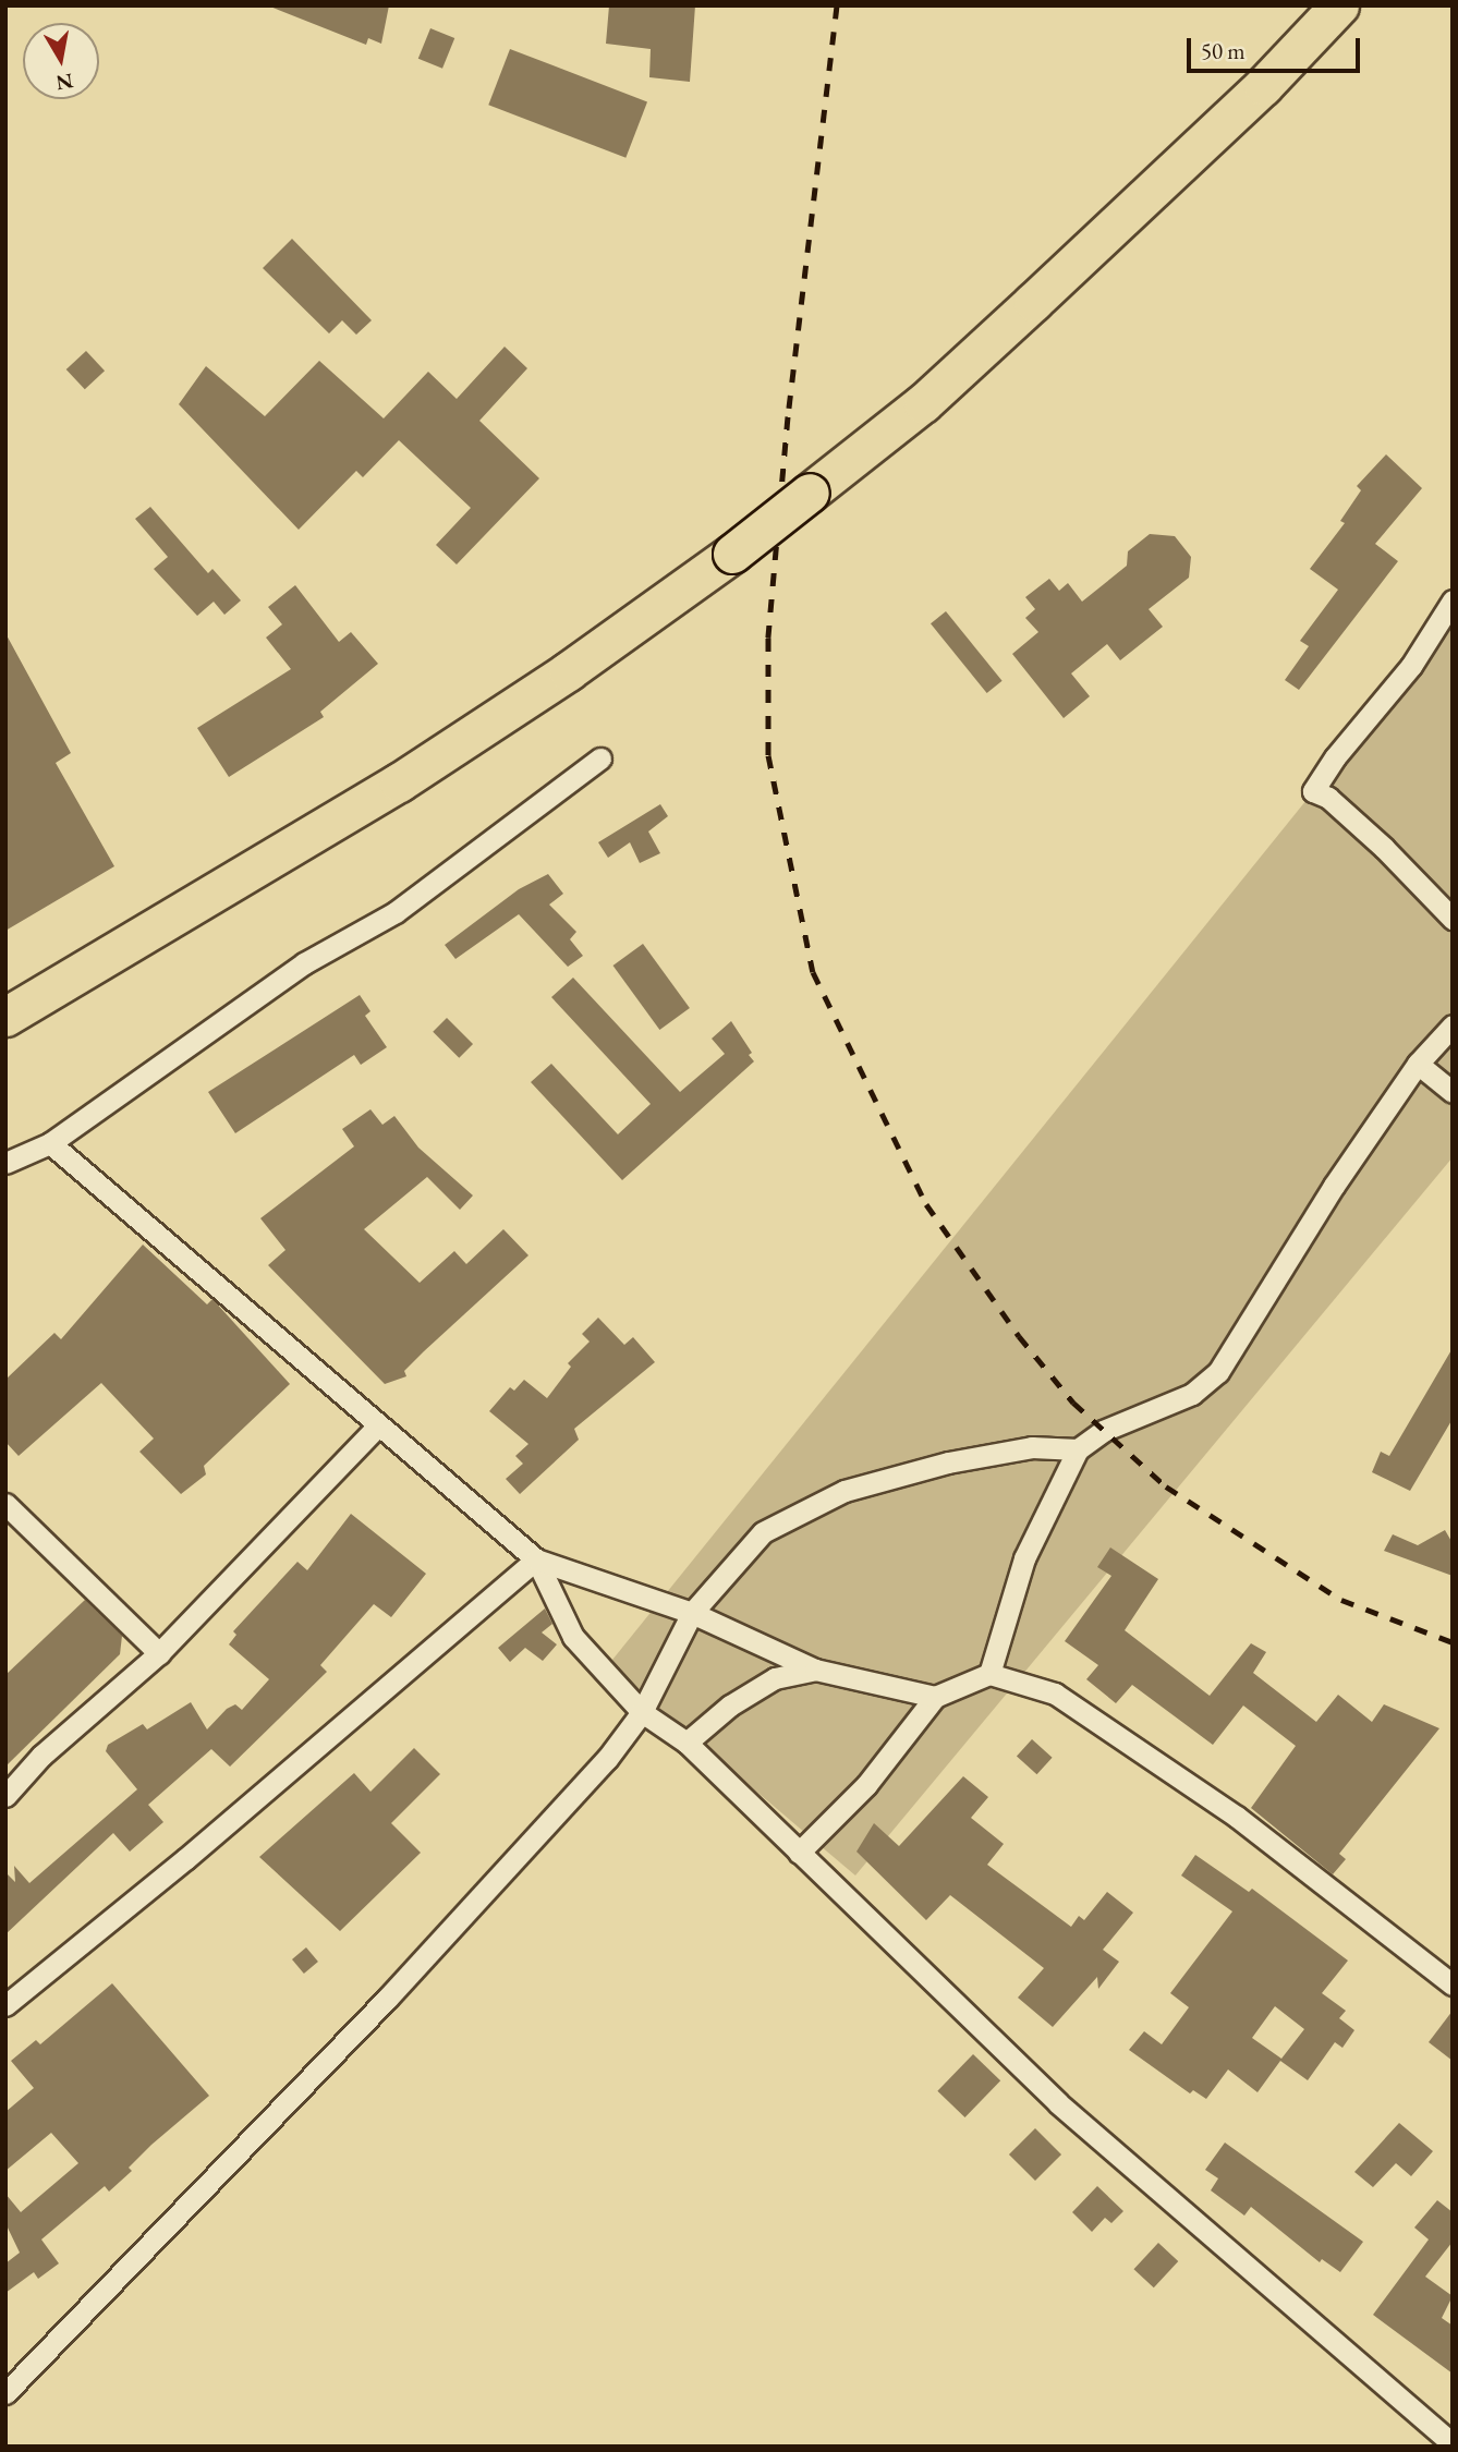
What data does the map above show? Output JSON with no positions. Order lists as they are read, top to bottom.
{
  "scale_bar": "50 m",
  "north": "bottom"
}
